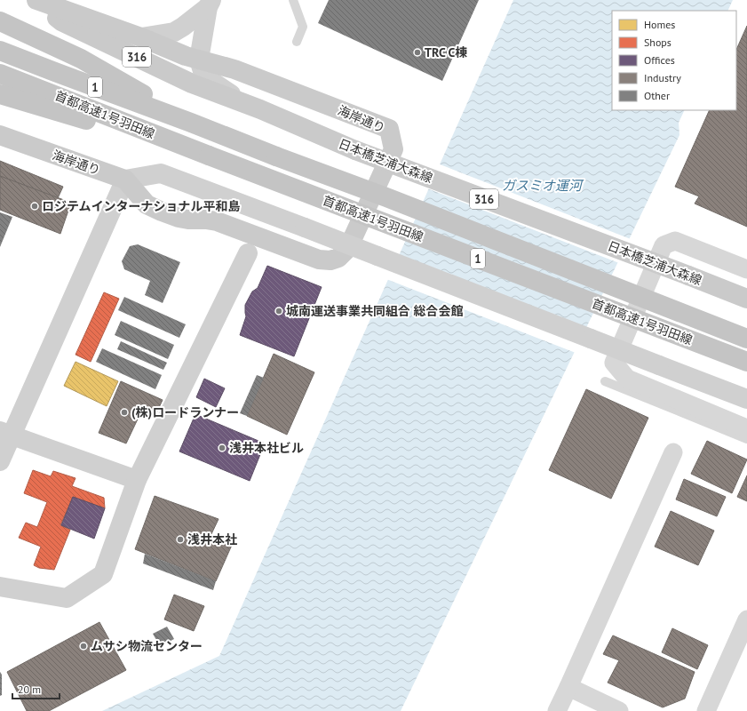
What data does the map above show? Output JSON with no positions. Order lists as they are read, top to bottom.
{
  "streets": {
    "highway": ["1", "首都高速1号羽田線"],
    "main road": ["316", "海岸通り", "日本橋芝浦大森線"]
  },
  "crossings": [
    ["海岸通り", "日本橋芝浦大森線"]
  ],
  "water": ["ガスミオ運河"],
  "places": [
    "TRC C棟",
    "ロジテムインターナショナル平和島",
    "城南運送事業共同組合 総合会館",
    "(株)ロードランナー",
    "浅井本社ビル",
    "浅井本社",
    "ムサシ物流センター"
  ],
  "legend": [
    "Homes",
    "Shops",
    "Offices",
    "Industry",
    "Other"
  ],
  "scale_bar": "20 m"
}
